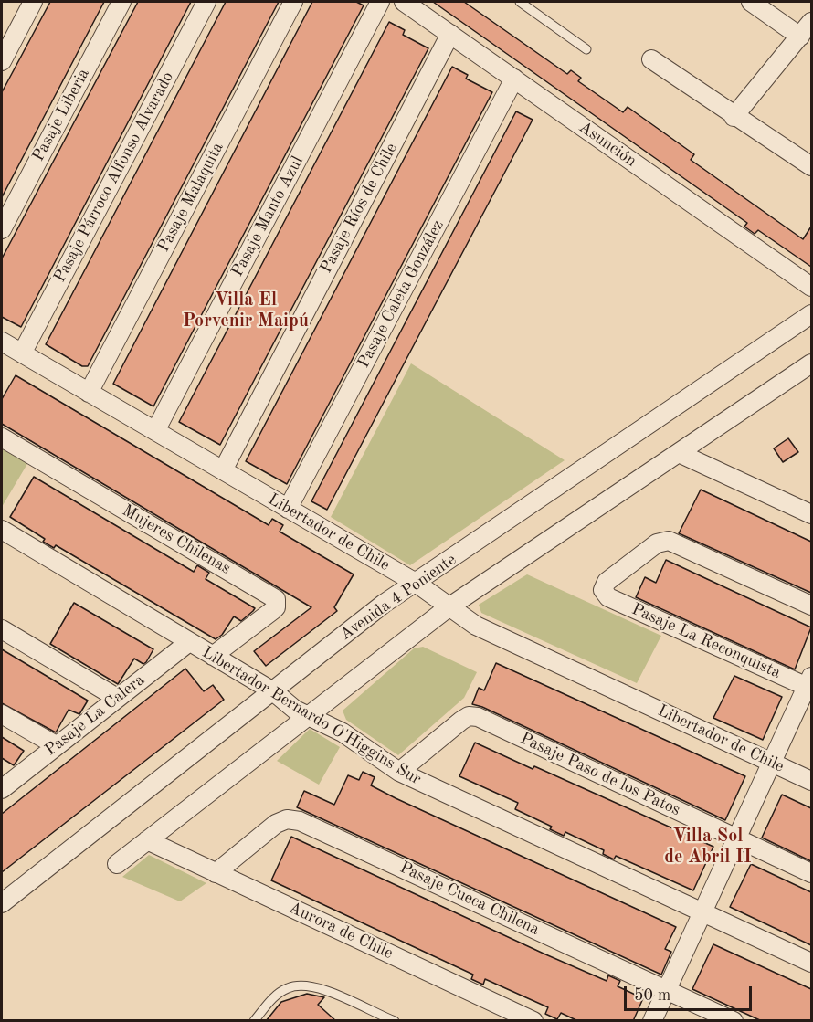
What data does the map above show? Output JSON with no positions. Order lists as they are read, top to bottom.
{
  "streets": {
    "street": [
      "Pasaje Liberia",
      "Asunción",
      "Pasaje Párroco Alfonso Alvarado",
      "Pasaje Malaquita",
      "Pasaje Ríos de Chile",
      "Pasaje Manto Azul",
      "Pasaje Caleta González",
      "Libertador de Chile",
      "Mujeres Chilenas",
      "Avenida 4 Poniente",
      "Pasaje La Reconquista",
      "Pasaje La Calera",
      "Libertador Bernardo O'Higgins Sur",
      "Pasaje Paso de los Patos",
      "Pasaje Cueca Chilena",
      "Aurora de Chile"
    ]
  },
  "crossings": [
    ["Asunción", "Pasaje Ríos de Chile"],
    ["Asunción", "Pasaje Caleta González"],
    ["Pasaje Párroco Alfonso Alvarado", "Libertador de Chile"],
    ["Pasaje Malaquita", "Libertador de Chile"],
    ["Pasaje Ríos de Chile", "Libertador de Chile"],
    ["Pasaje Manto Azul", "Libertador de Chile"],
    ["Pasaje Caleta González", "Libertador de Chile"],
    ["Libertador de Chile", "Avenida 4 Poniente"],
    ["Mujeres Chilenas", "Libertador Bernardo O'Higgins Sur"],
    ["Avenida 4 Poniente", "Libertador Bernardo O'Higgins Sur"],
    ["Pasaje La Calera", "Libertador Bernardo O'Higgins Sur"],
    ["Libertador Bernardo O'Higgins Sur", "Pasaje Paso de los Patos"],
    ["Pasaje Cueca Chilena", "Aurora de Chile"]
  ],
  "districts": ["Villa El Porvenir Maipú", "Villa Sol de Abril II"],
  "scale_bar": "50 m"
}
